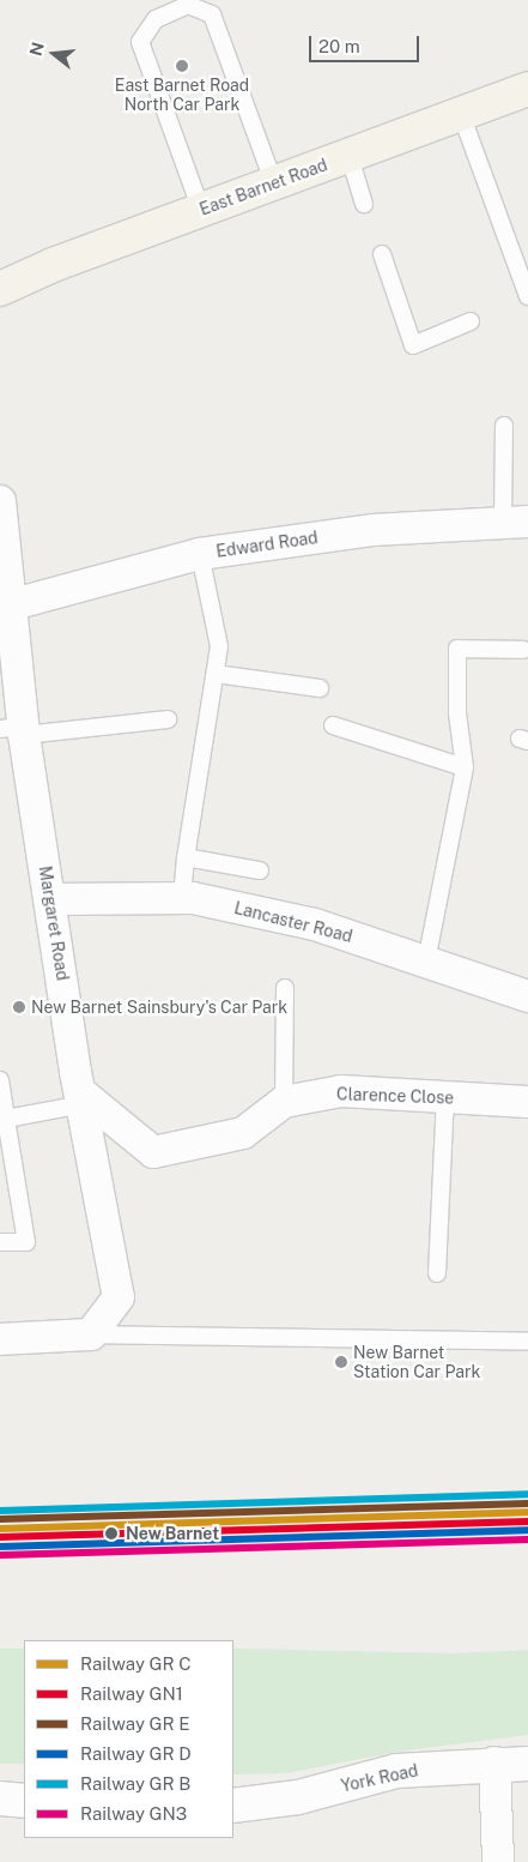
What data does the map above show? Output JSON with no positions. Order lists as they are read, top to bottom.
{
  "streets": {
    "main road": ["East Barnet Road"],
    "street": [
      "Edward Road",
      "Lancaster Road",
      "Margaret Road",
      "Clarence Close",
      "York Road"
    ]
  },
  "crossings": [
    ["Edward Road", "Margaret Road"],
    ["Lancaster Road", "Margaret Road"],
    ["Margaret Road", "Clarence Close"]
  ],
  "places": [
    "East Barnet Road North Car Park",
    "New Barnet Sainsbury's Car Park",
    "New Barnet Station Car Park",
    "New Barnet"
  ],
  "lines": ["rail line GN1", "rail line GN3"],
  "legend": [
    "Railway GR C",
    "Railway GN1",
    "Railway GR E",
    "Railway GR D",
    "Railway GR B",
    "Railway GN3"
  ],
  "scale_bar": "20 m",
  "north": "left"
}
